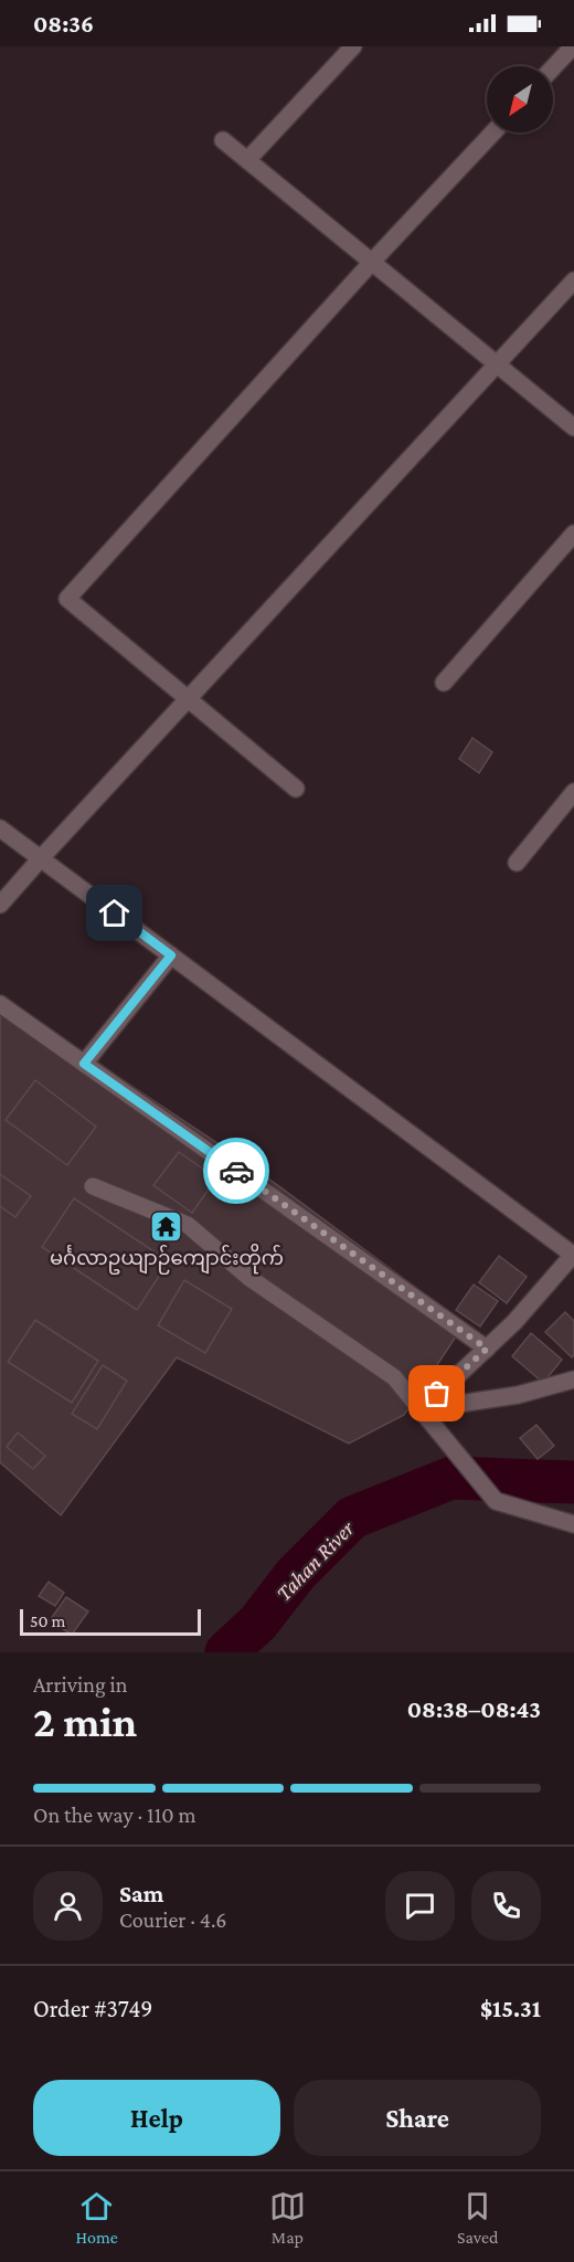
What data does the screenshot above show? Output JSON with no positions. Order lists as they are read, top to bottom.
{
  "water": ["Tahan River"],
  "places": {
    "temple": ["မင်္ဂလာဥယျာဉ်ကျောင်းတိုက်"]
  },
  "scale_bar": "50 m",
  "north": "bottom left",
  "page": {
    "status": "08:36",
    "scale": "50 m",
    "heading": ["2 min", "Arriving in", "08:38–08:43"],
    "panel": [
      "Sam",
      "Courier · 4.6",
      "Order #3749",
      "$15.31"
    ],
    "bar": "On the way · 110 m",
    "buttons": ["Help", "Share"],
    "tabs": ["Home", "Map", "Saved"]
  }
}
